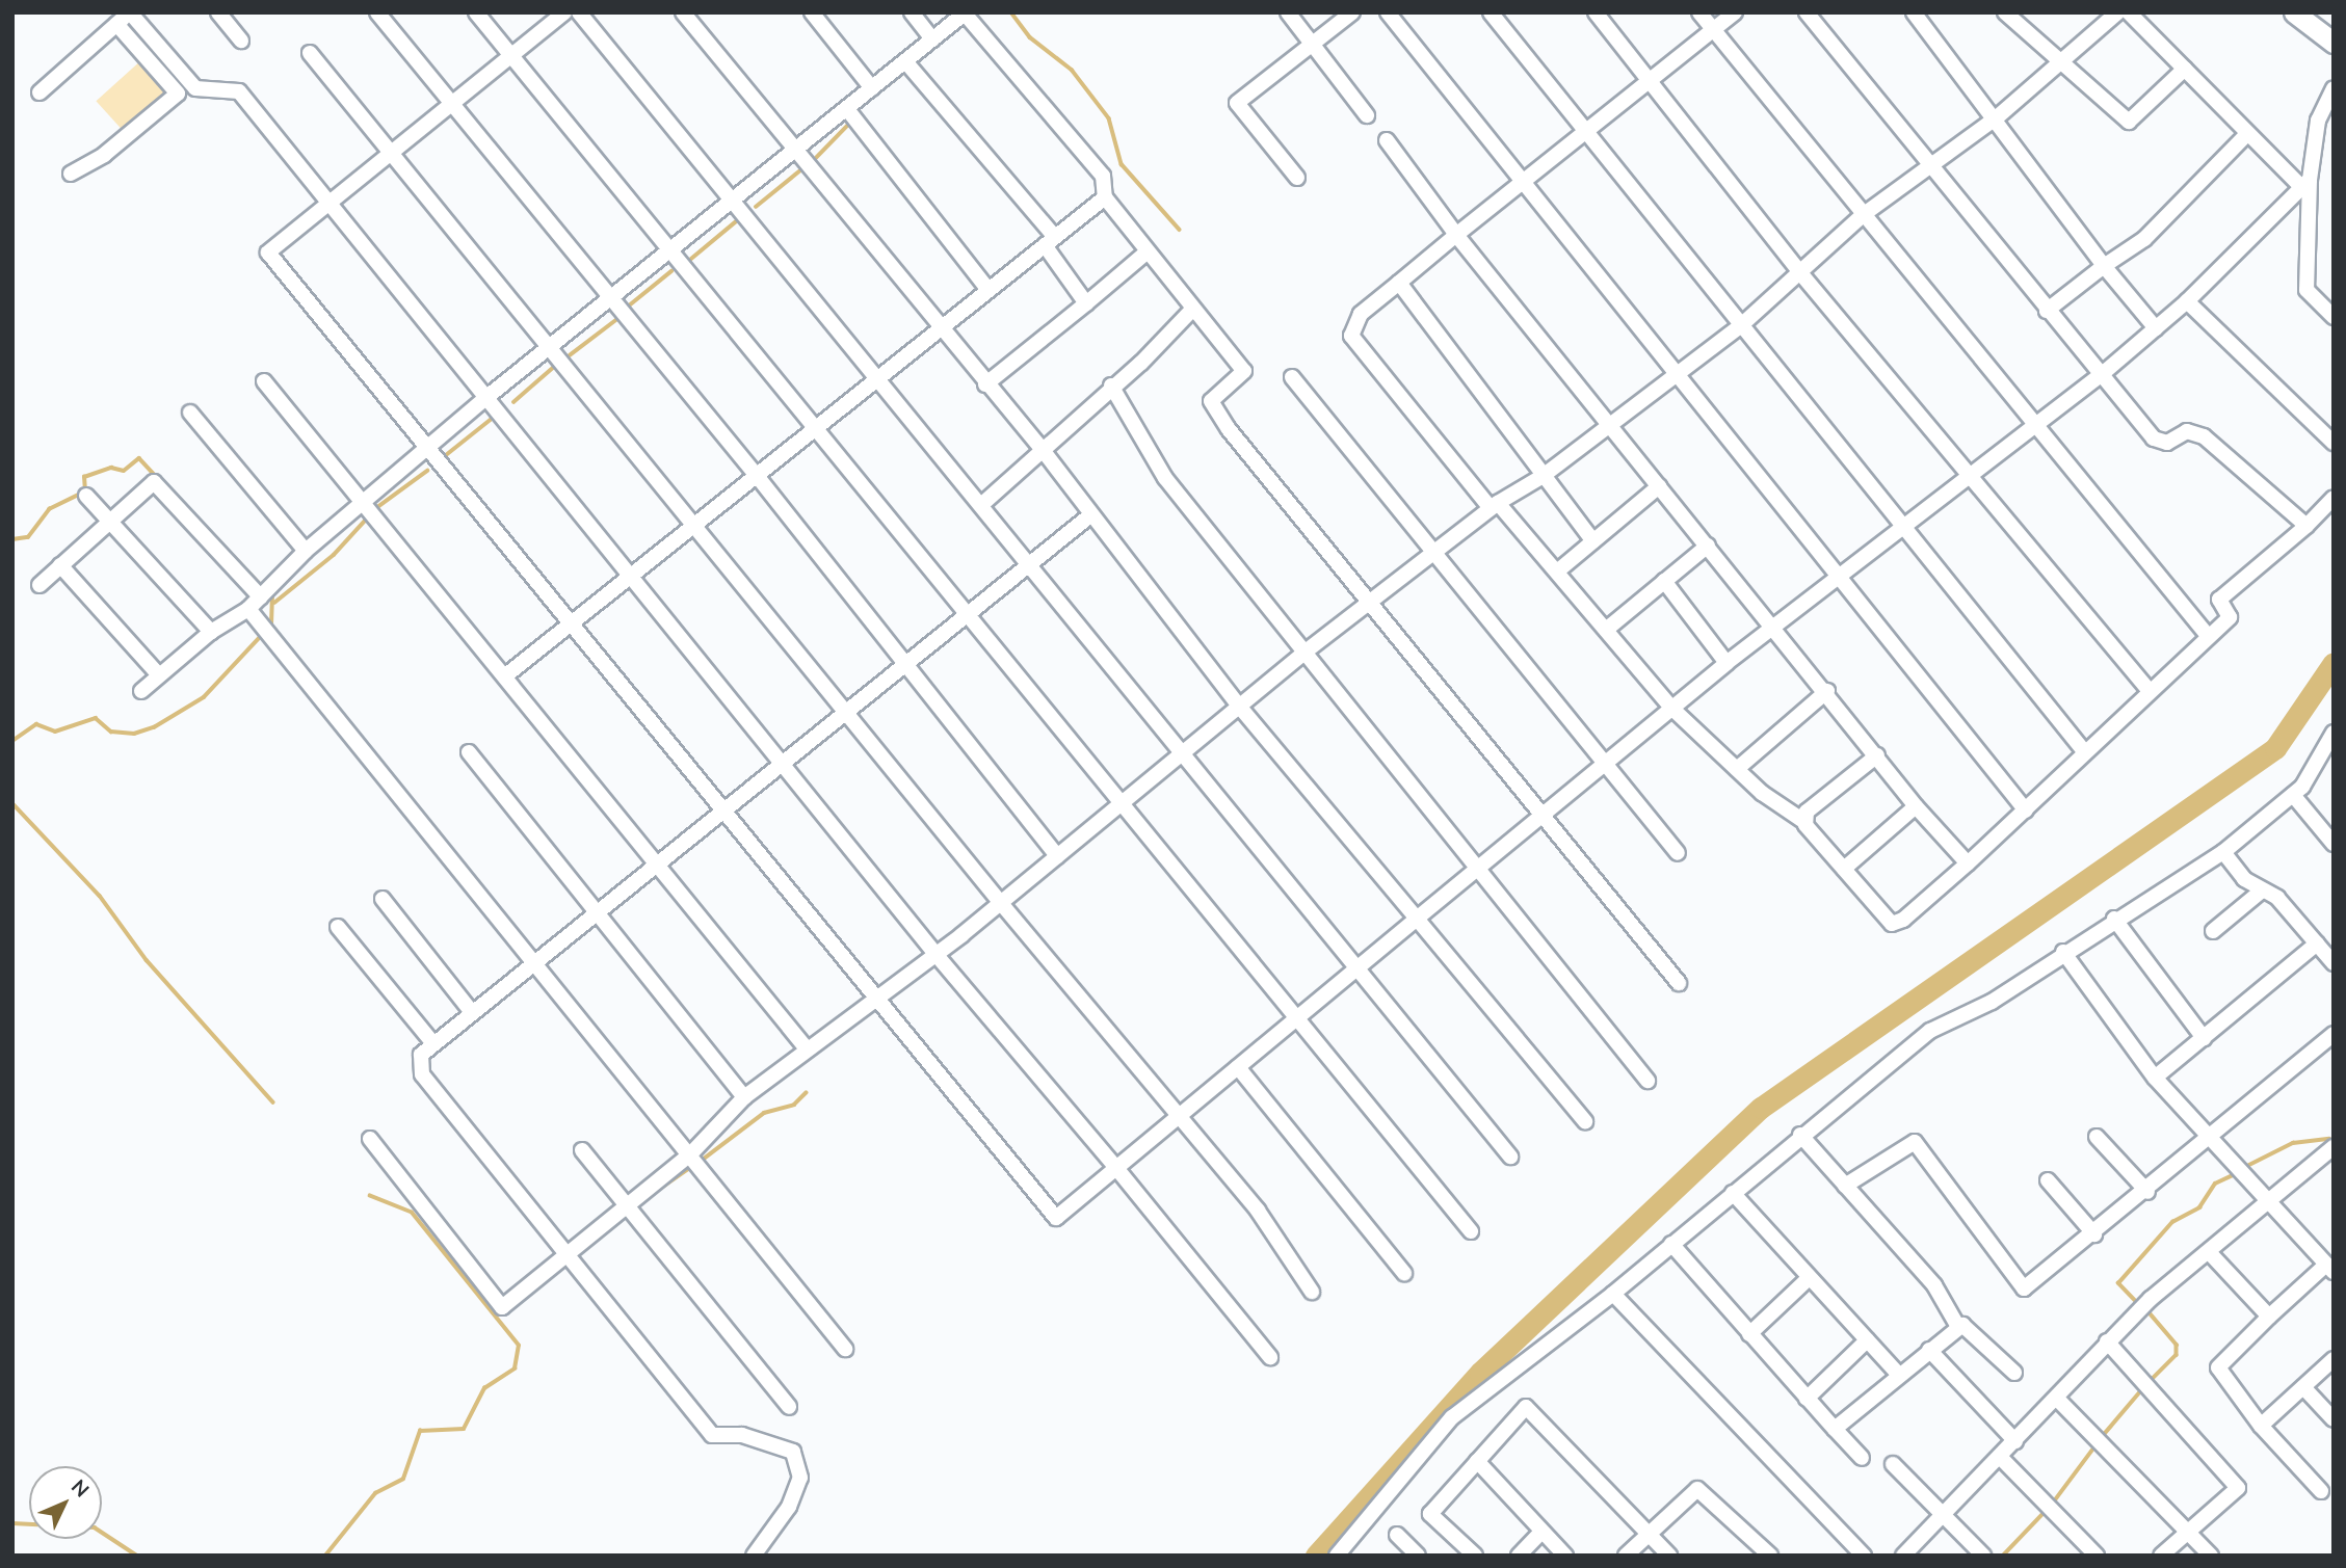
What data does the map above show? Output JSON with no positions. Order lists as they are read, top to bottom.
{
  "north": "top right"
}
